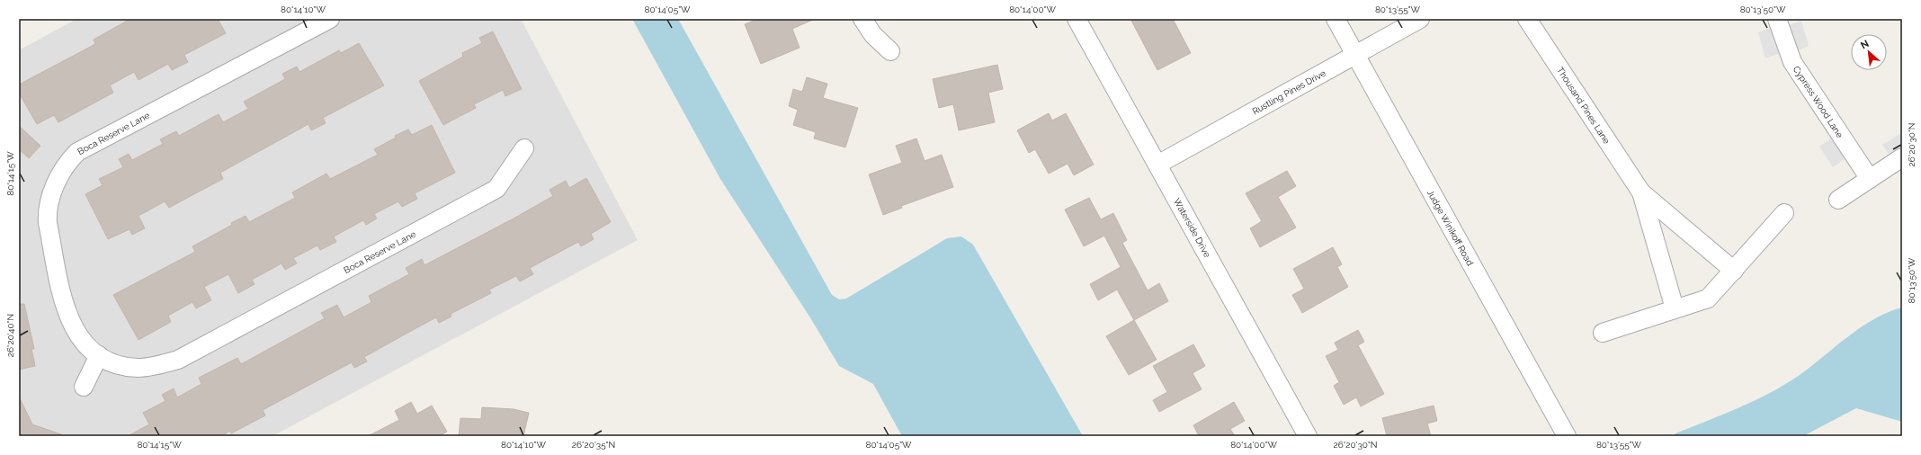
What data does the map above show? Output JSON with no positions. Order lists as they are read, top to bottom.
{
  "streets": {
    "street": [
      "Rustling Pines Drive",
      "Cypress Wood Lane",
      "Thousand Pines Lane",
      "Boca Reserve Lane",
      "Waterside Drive",
      "Judge Winikoff Road"
    ]
  },
  "crossings": [
    ["Rustling Pines Drive", "Waterside Drive"],
    ["Rustling Pines Drive", "Judge Winikoff Road"]
  ],
  "north": "top left",
  "coordinates": [
    "80°14'10\"W",
    "80°14'05\"W",
    "80°14'00\"W",
    "80°13'55\"W",
    "80°13'50\"W",
    "26°20'30\"N",
    "80°14'15\"W",
    "26°20'40\"N",
    "26°20'35\"N"
  ]
}
